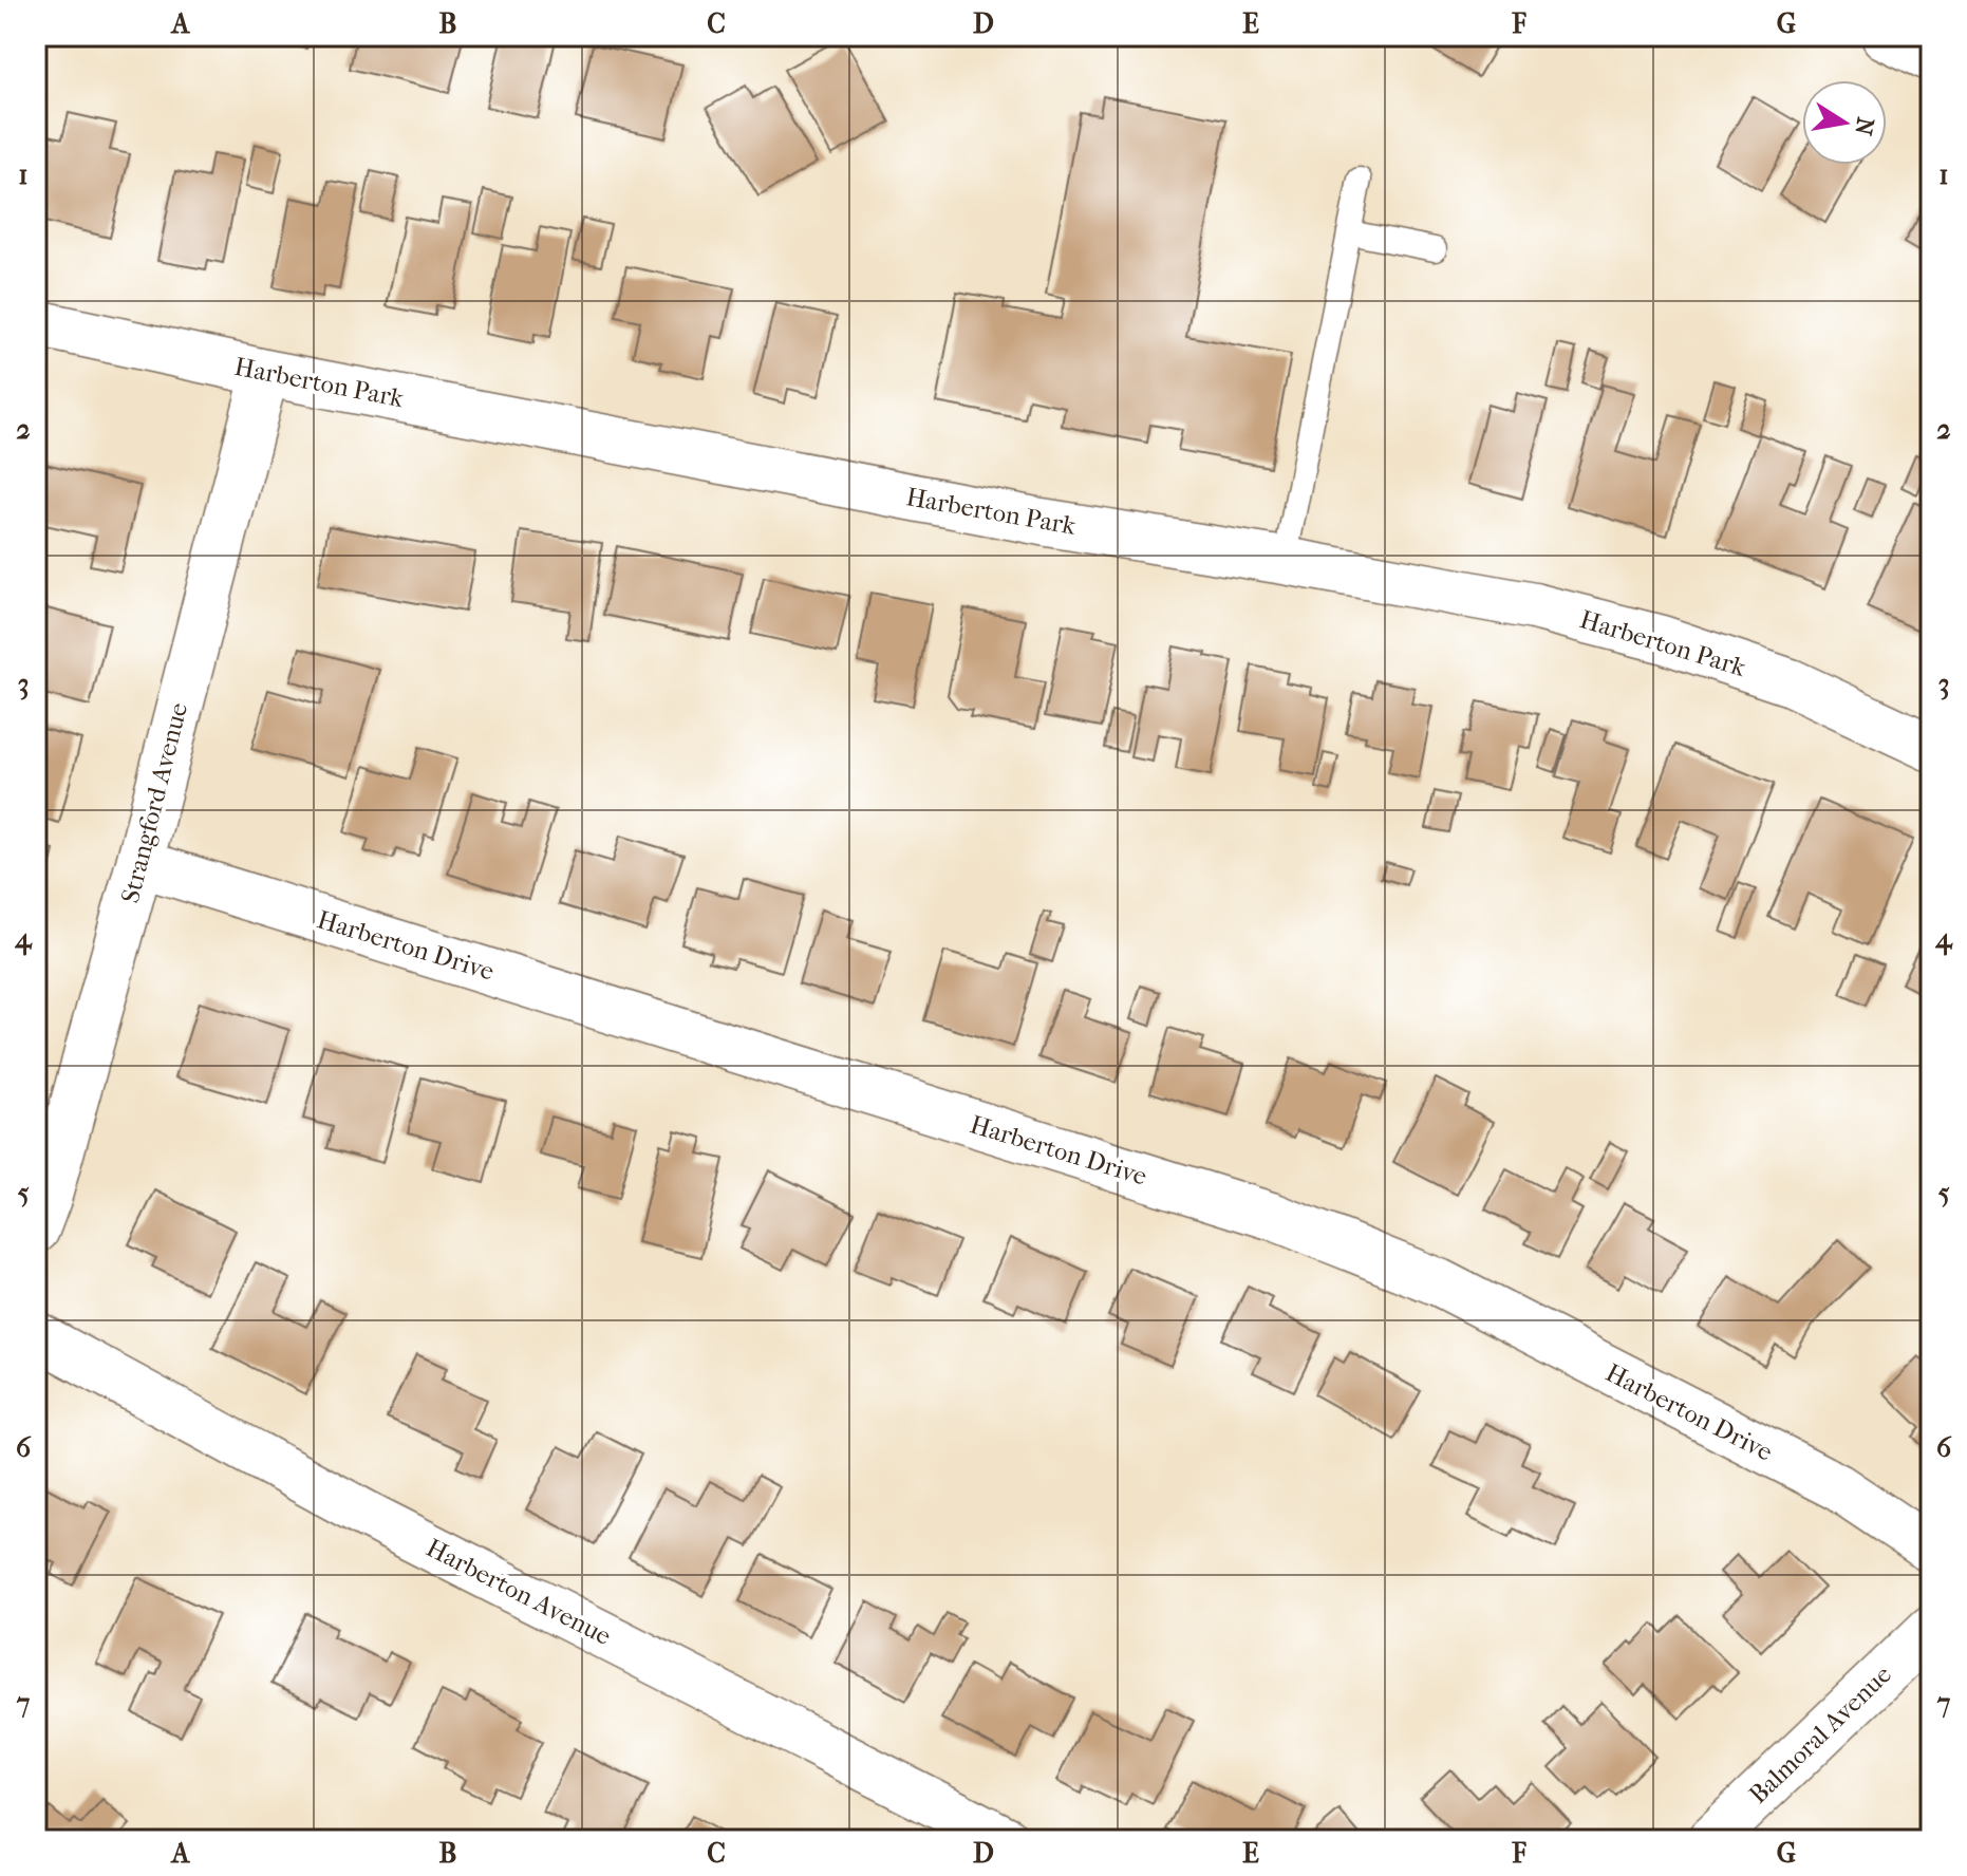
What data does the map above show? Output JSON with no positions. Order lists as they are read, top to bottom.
{
  "streets": {
    "main road": [
      "Harberton Park",
      "Strangford Avenue",
      "Harberton Drive",
      "Harberton Avenue",
      "Balmoral Avenue"
    ]
  },
  "crossings": [
    ["Harberton Park", "Strangford Avenue"],
    ["Strangford Avenue", "Harberton Drive"]
  ],
  "north": "right",
  "grid": {
    "columns": [
      "A",
      "B",
      "C",
      "D",
      "E",
      "F",
      "G"
    ],
    "rows": [
      "1",
      "2",
      "3",
      "4",
      "5",
      "6",
      "7"
    ]
  }
}
